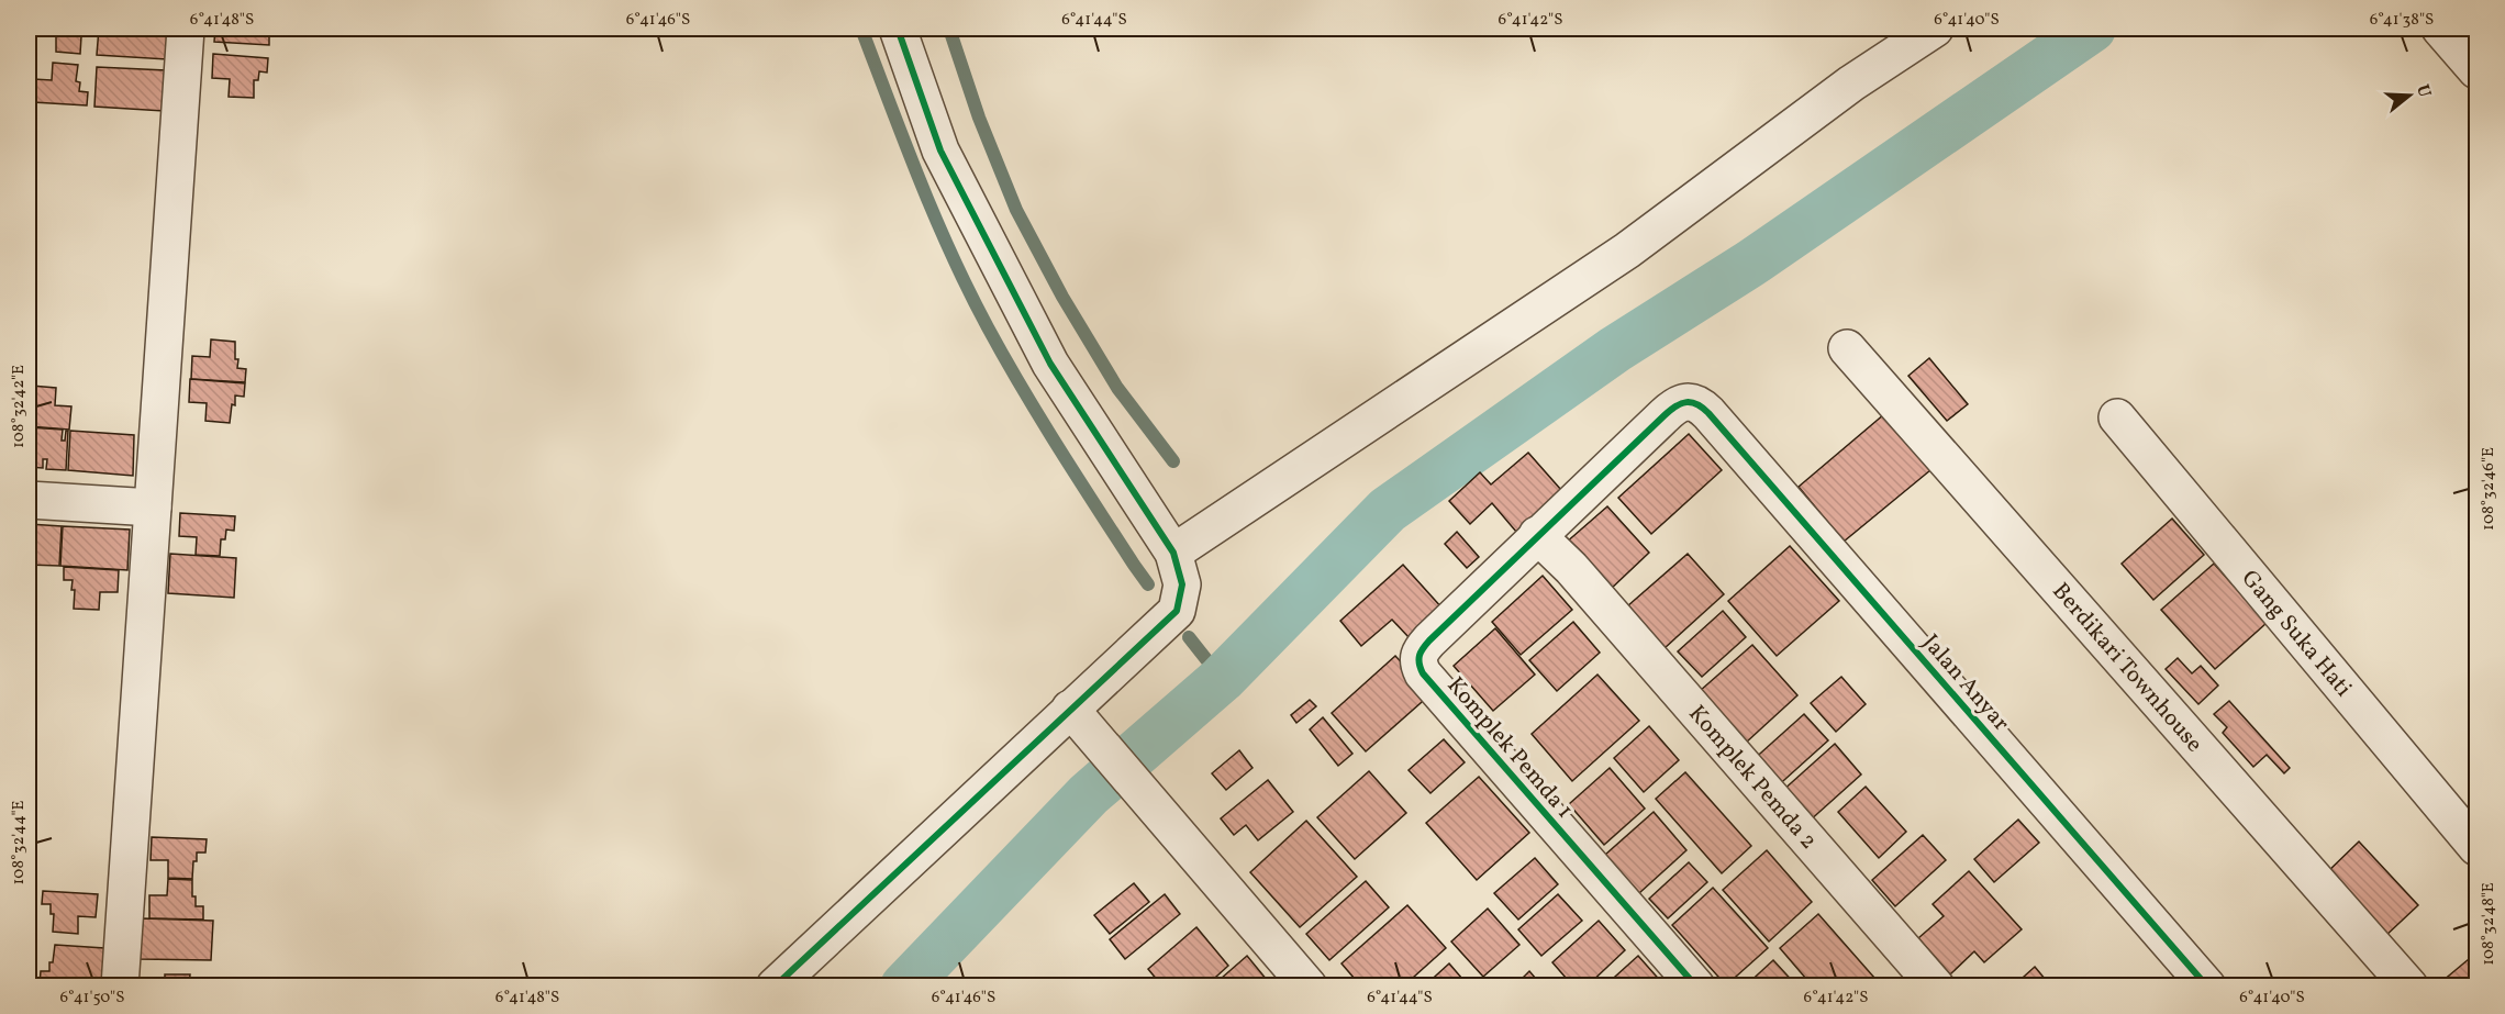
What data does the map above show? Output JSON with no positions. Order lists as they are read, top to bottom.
{
  "streets": {
    "street": [
      "Gang Suka Hati",
      "Berdikari Townhouse",
      "Jalan Anyar",
      "Komplek Pemda 1",
      "Komplek Pemda 2"
    ]
  },
  "crossings": [
    ["Jalan Anyar", "Komplek Pemda 1"],
    ["Jalan Anyar", "Komplek Pemda 2"],
    ["Komplek Pemda 1", "Komplek Pemda 2"]
  ],
  "north": "right",
  "coordinates": [
    "6°41'48\"S",
    "6°41'46\"S",
    "6°41'44\"S",
    "6°41'42\"S",
    "6°41'40\"S",
    "6°41'38\"S",
    "108°32'42\"E",
    "108°32'46\"E",
    "108°32'44\"E",
    "108°32'48\"E",
    "6°41'50\"S"
  ]
}
